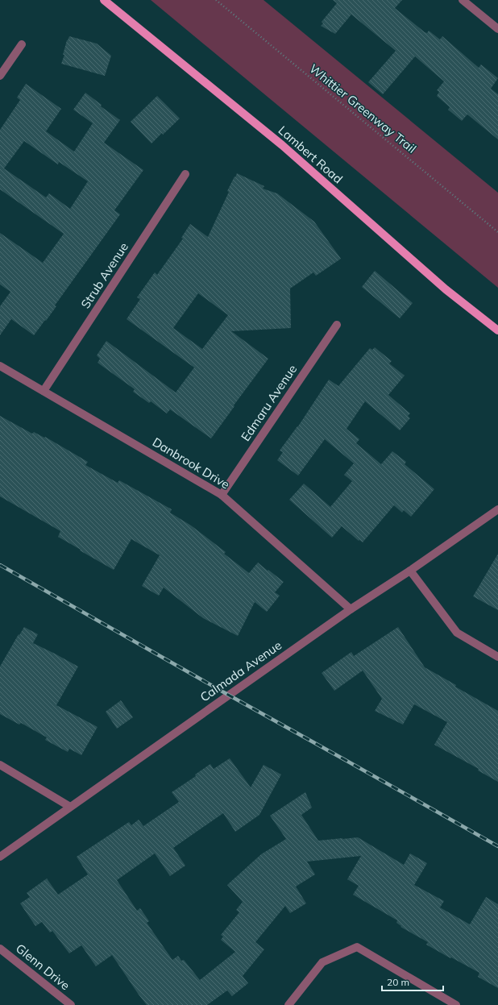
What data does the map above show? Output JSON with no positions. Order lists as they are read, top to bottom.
{
  "streets": {
    "main road": ["Lambert Road"],
    "street": [
      "Strub Avenue",
      "Edmaru Avenue",
      "Danbrook Drive",
      "Calmada Avenue",
      "Glenn Drive"
    ],
    "path": ["Whittier Greenway Trail"]
  },
  "crossings": [
    ["Strub Avenue", "Danbrook Drive"],
    ["Edmaru Avenue", "Danbrook Drive"],
    ["Danbrook Drive", "Calmada Avenue"]
  ],
  "scale_bar": "20 m"
}
